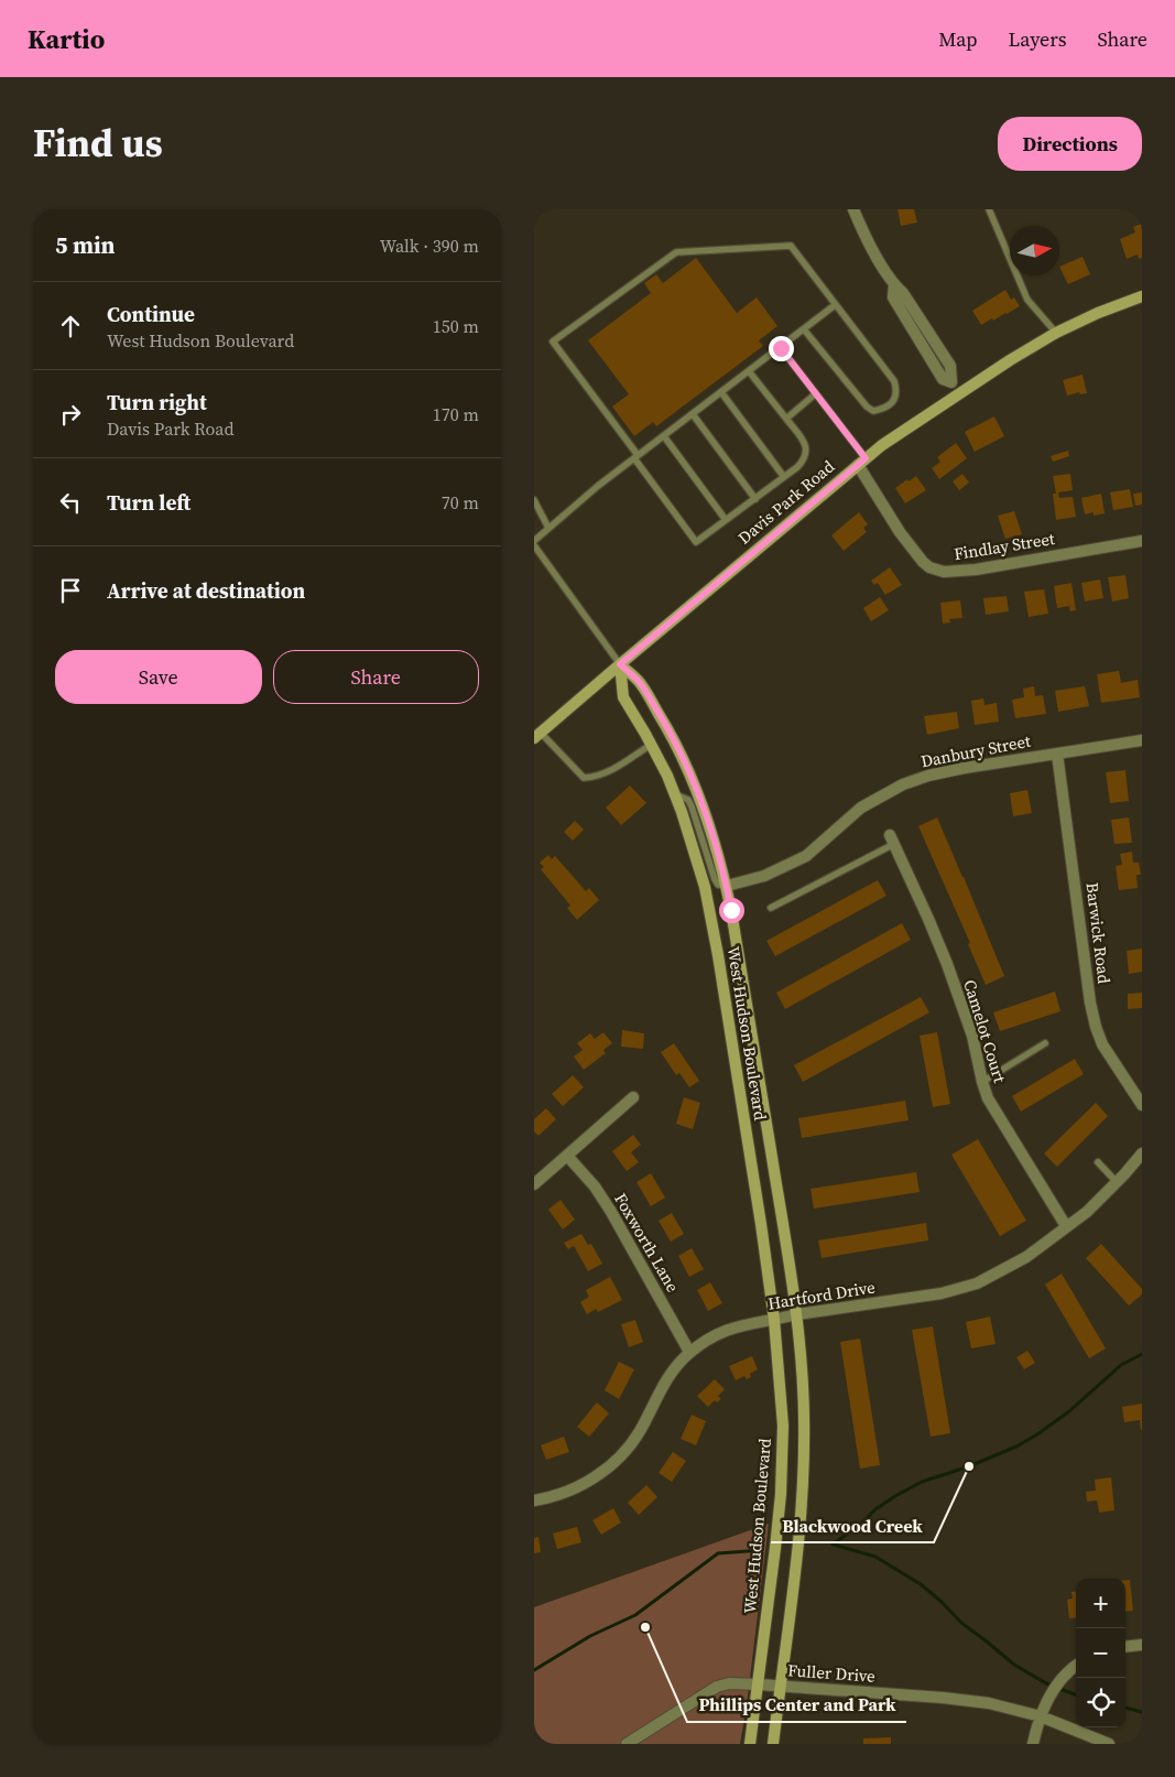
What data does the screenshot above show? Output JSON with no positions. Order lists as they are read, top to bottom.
{
  "streets": {
    "main road": ["Davis Park Road", "West Hudson Boulevard"],
    "street": [
      "Findlay Street",
      "Danbury Street",
      "Barwick Road",
      "Camelot Court",
      "Foxworth Lane",
      "Hartford Drive",
      "Fuller Drive"
    ]
  },
  "crossings": [
    ["Davis Park Road", "Findlay Street"],
    ["Davis Park Road", "West Hudson Boulevard"],
    ["Danbury Street", "Barwick Road"],
    ["Danbury Street", "West Hudson Boulevard"],
    ["Camelot Court", "Hartford Drive"],
    ["West Hudson Boulevard", "Hartford Drive"],
    ["West Hudson Boulevard", "Fuller Drive"],
    ["Foxworth Lane", "Hartford Drive"]
  ],
  "places": ["Blackwood Creek", "Phillips Center and Park"],
  "north": "right",
  "page": {
    "header": "Kartio",
    "nav": ["Map", "Layers", "Share"],
    "title": "Find us",
    "buttons": [
      "Directions",
      ["Save", "Share"]
    ],
    "heading": ["5 min", "Walk · 390 m"],
    "list": [
      ["Continue", "West Hudson Boulevard", "150 m"],
      ["Turn right", "Davis Park Road", "170 m"],
      ["Turn left", "70 m"],
      "Arrive at destination"
    ],
    "map_buttons": ["+", "−"]
  }
}
